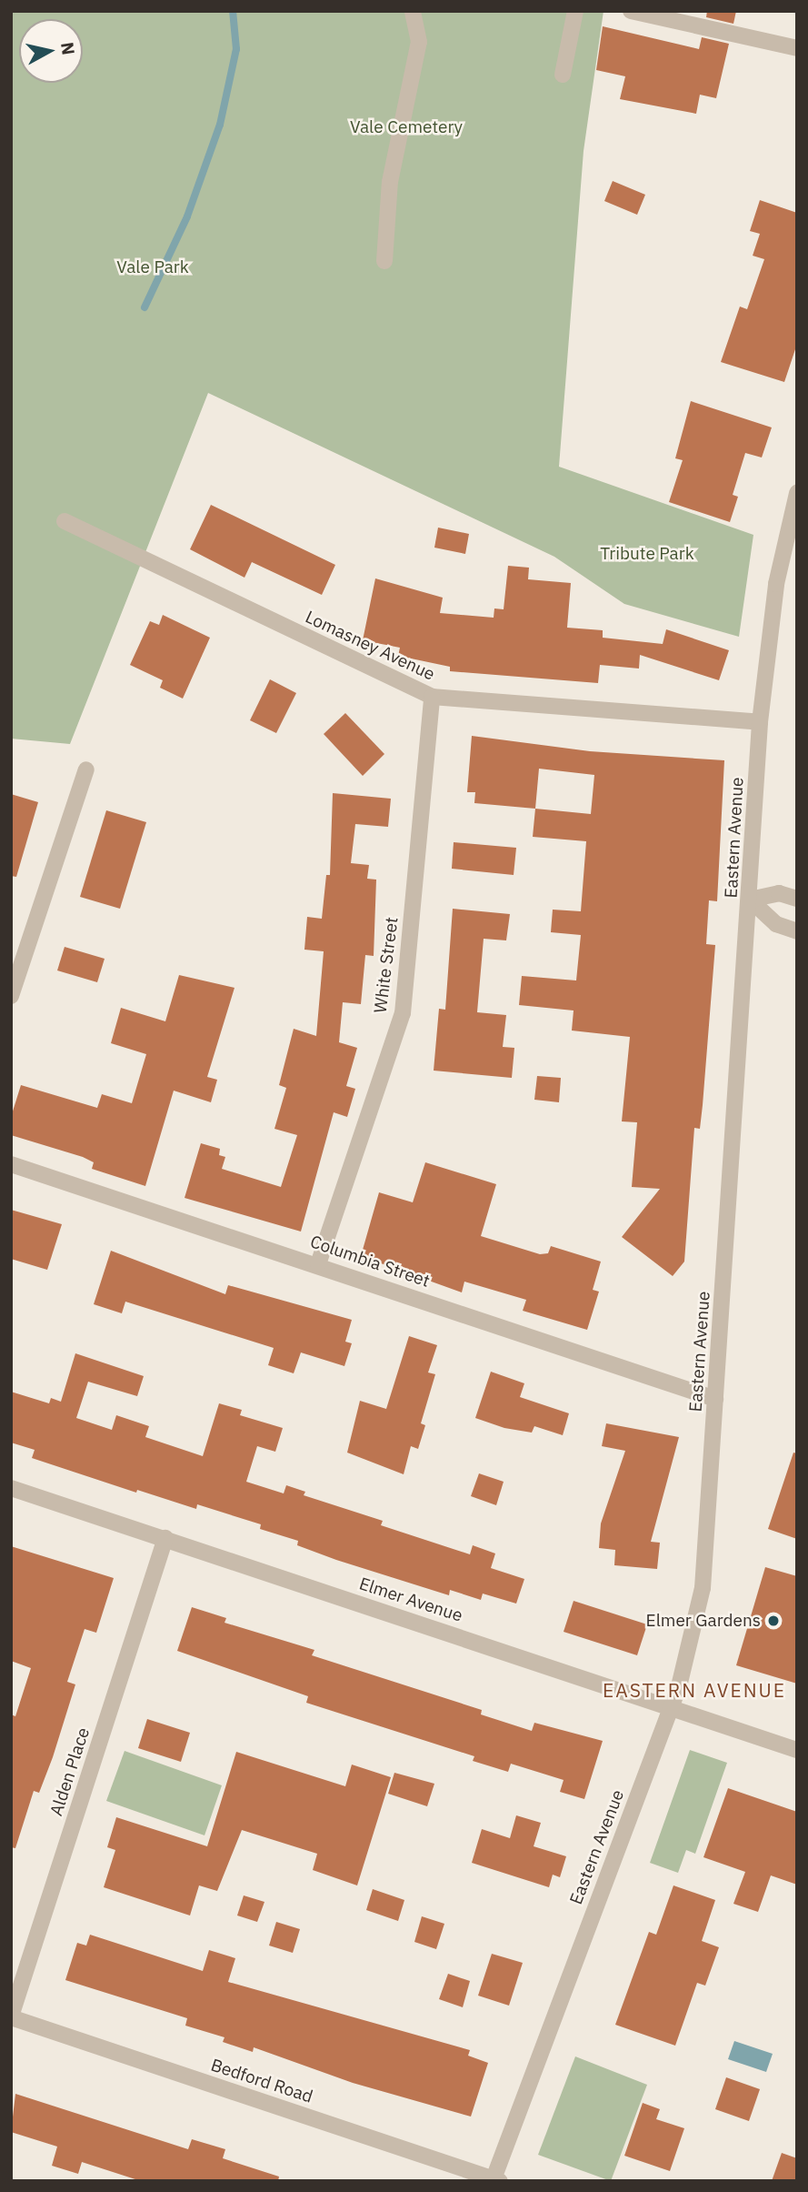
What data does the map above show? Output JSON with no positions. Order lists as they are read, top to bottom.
{
  "streets": {
    "street": [
      "Lomasney Avenue",
      "Eastern Avenue",
      "White Street",
      "Columbia Street",
      "Elmer Avenue",
      "Alden Place",
      "Bedford Road"
    ]
  },
  "crossings": [
    ["Lomasney Avenue", "Eastern Avenue"],
    ["Lomasney Avenue", "White Street"],
    ["Eastern Avenue", "Columbia Street"],
    ["Eastern Avenue", "Elmer Avenue"],
    ["Eastern Avenue", "Bedford Road"],
    ["White Street", "Columbia Street"],
    ["Elmer Avenue", "Alden Place"],
    ["Alden Place", "Bedford Road"]
  ],
  "districts": ["EASTERN AVENUE"],
  "parks": ["Vale Cemetery", "Vale Park", "Tribute Park"],
  "places": ["Elmer Gardens"],
  "north": "right"
}
